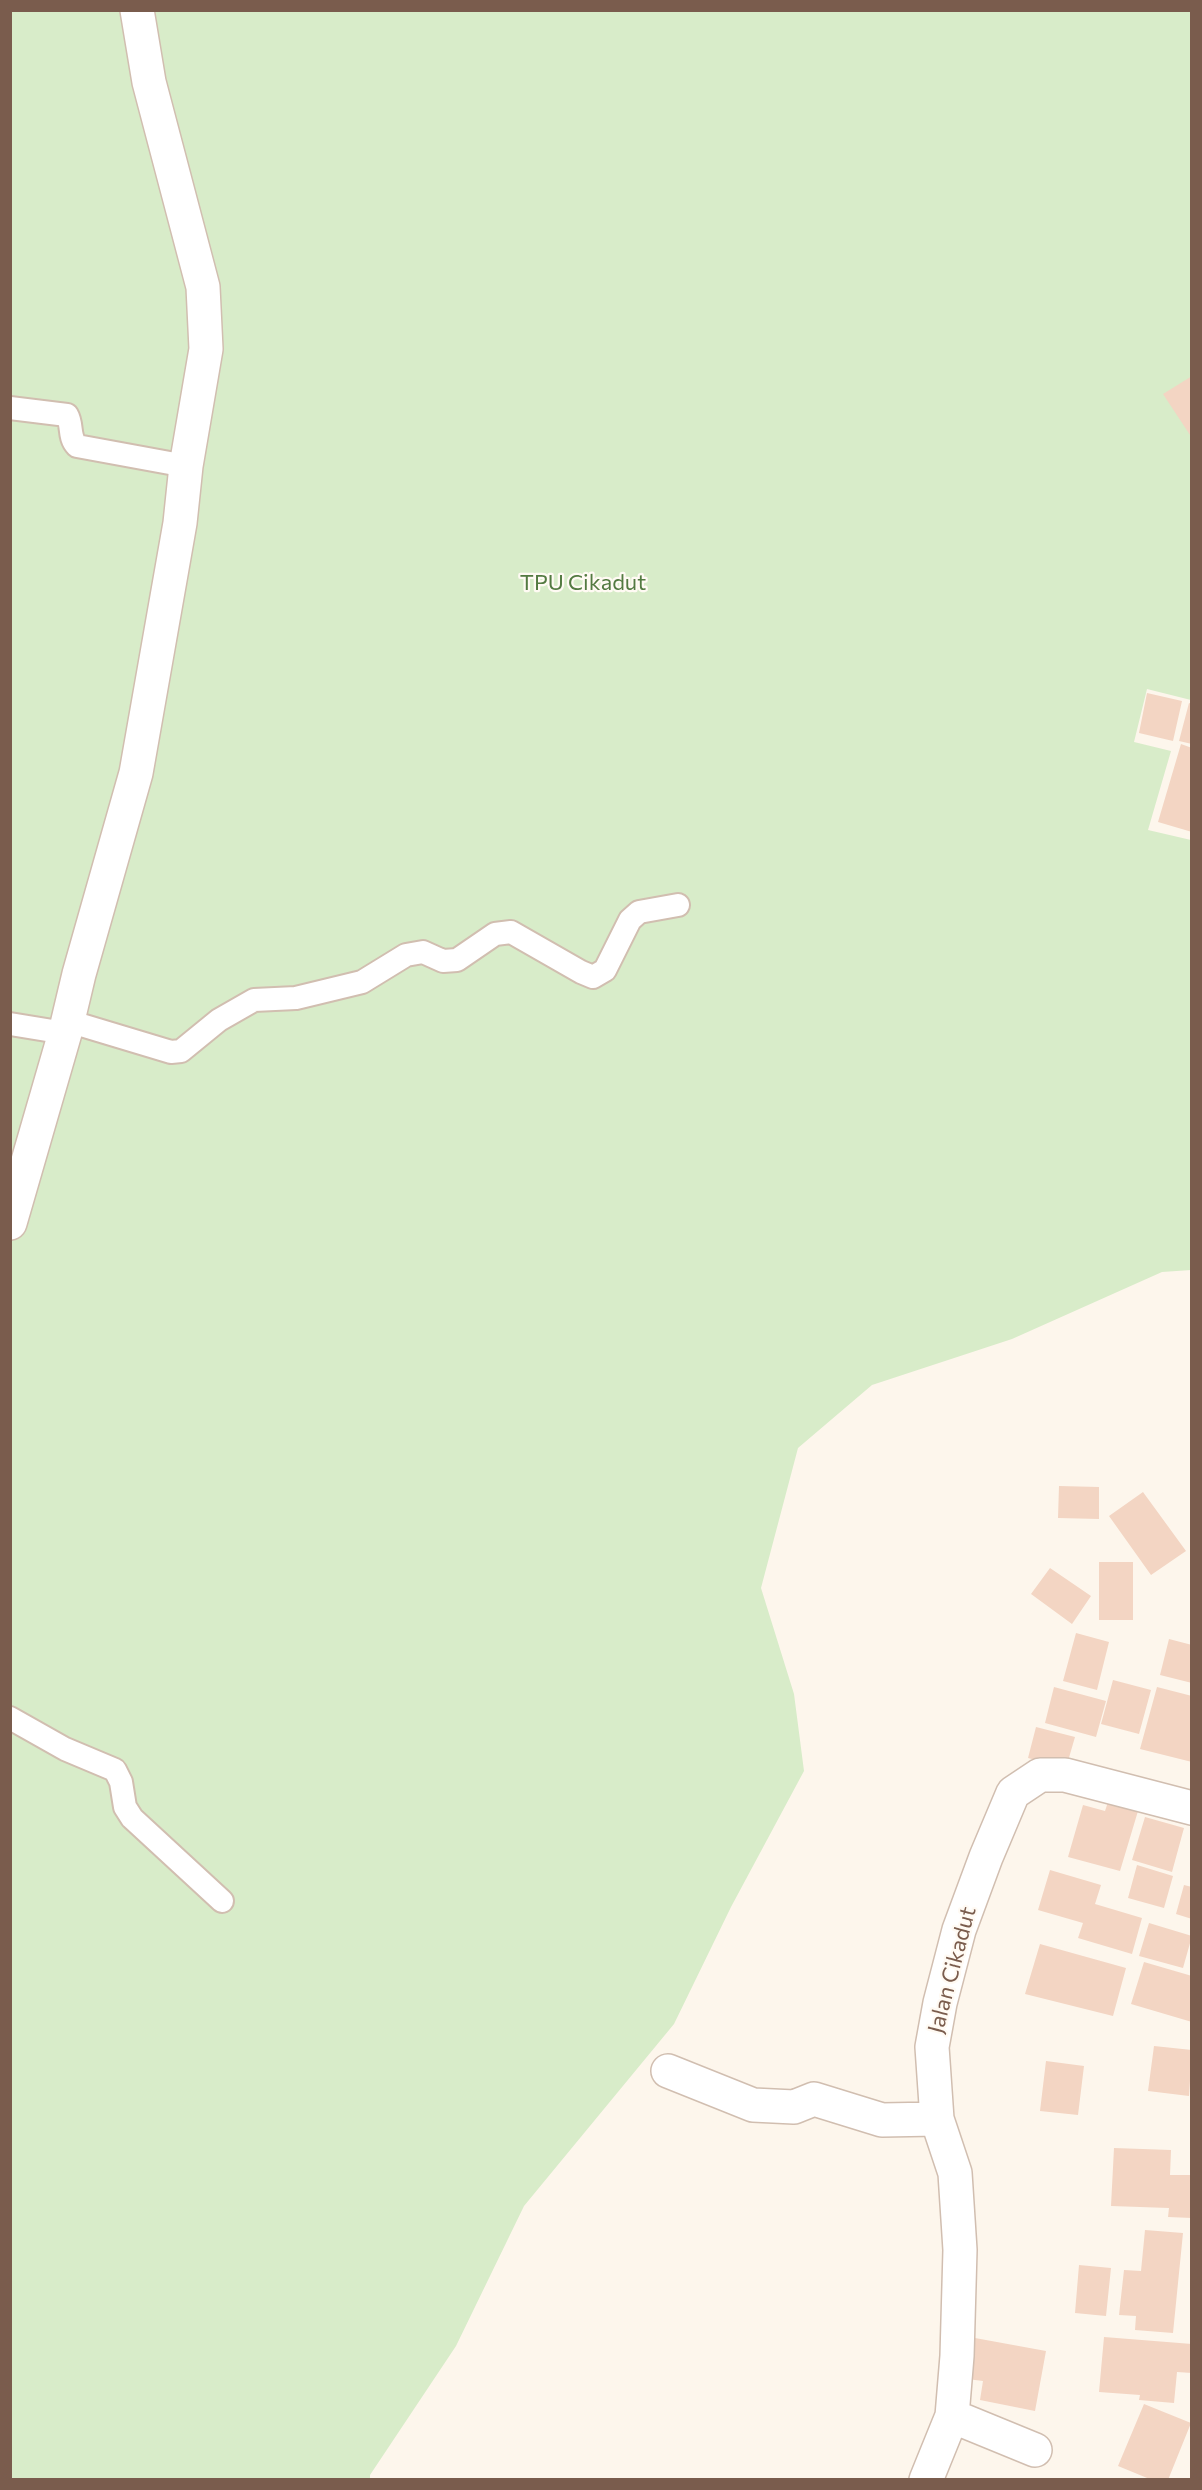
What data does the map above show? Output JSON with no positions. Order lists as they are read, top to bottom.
{
  "streets": {
    "street": ["Jalan Cikadut"]
  },
  "parks": ["TPU Cikadut"]
}
